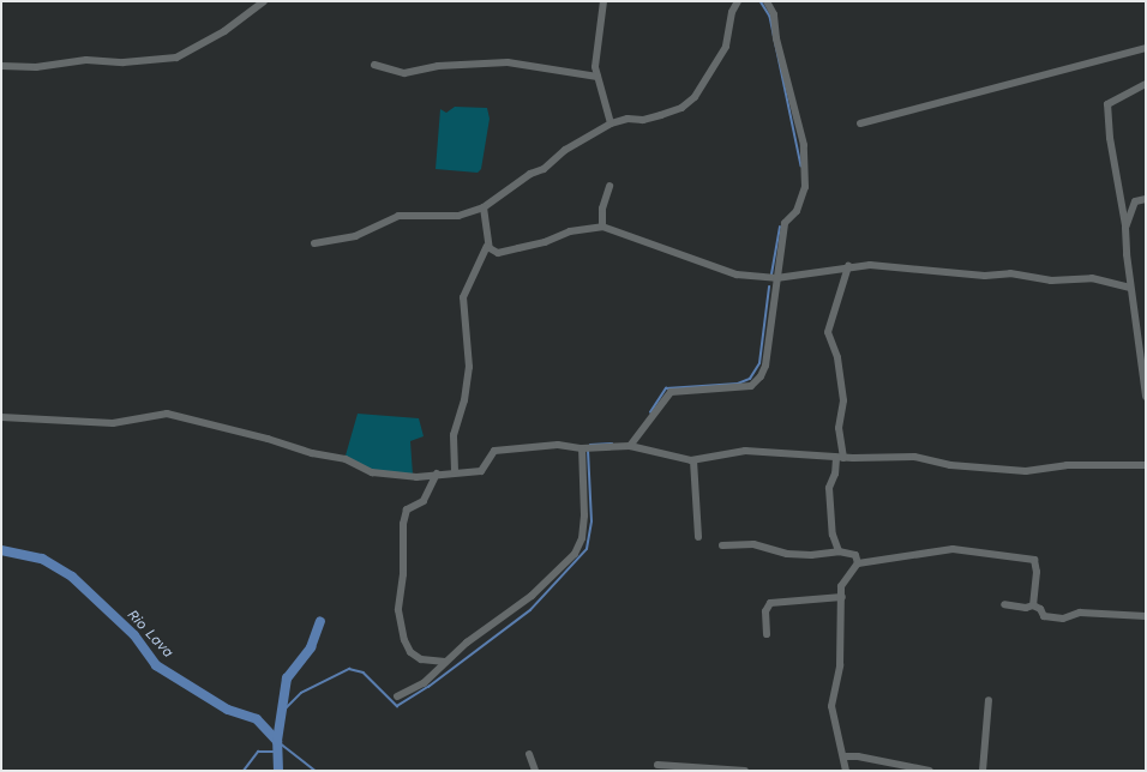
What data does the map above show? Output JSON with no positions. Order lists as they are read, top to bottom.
{
  "water": ["Rio Lava"]
}
